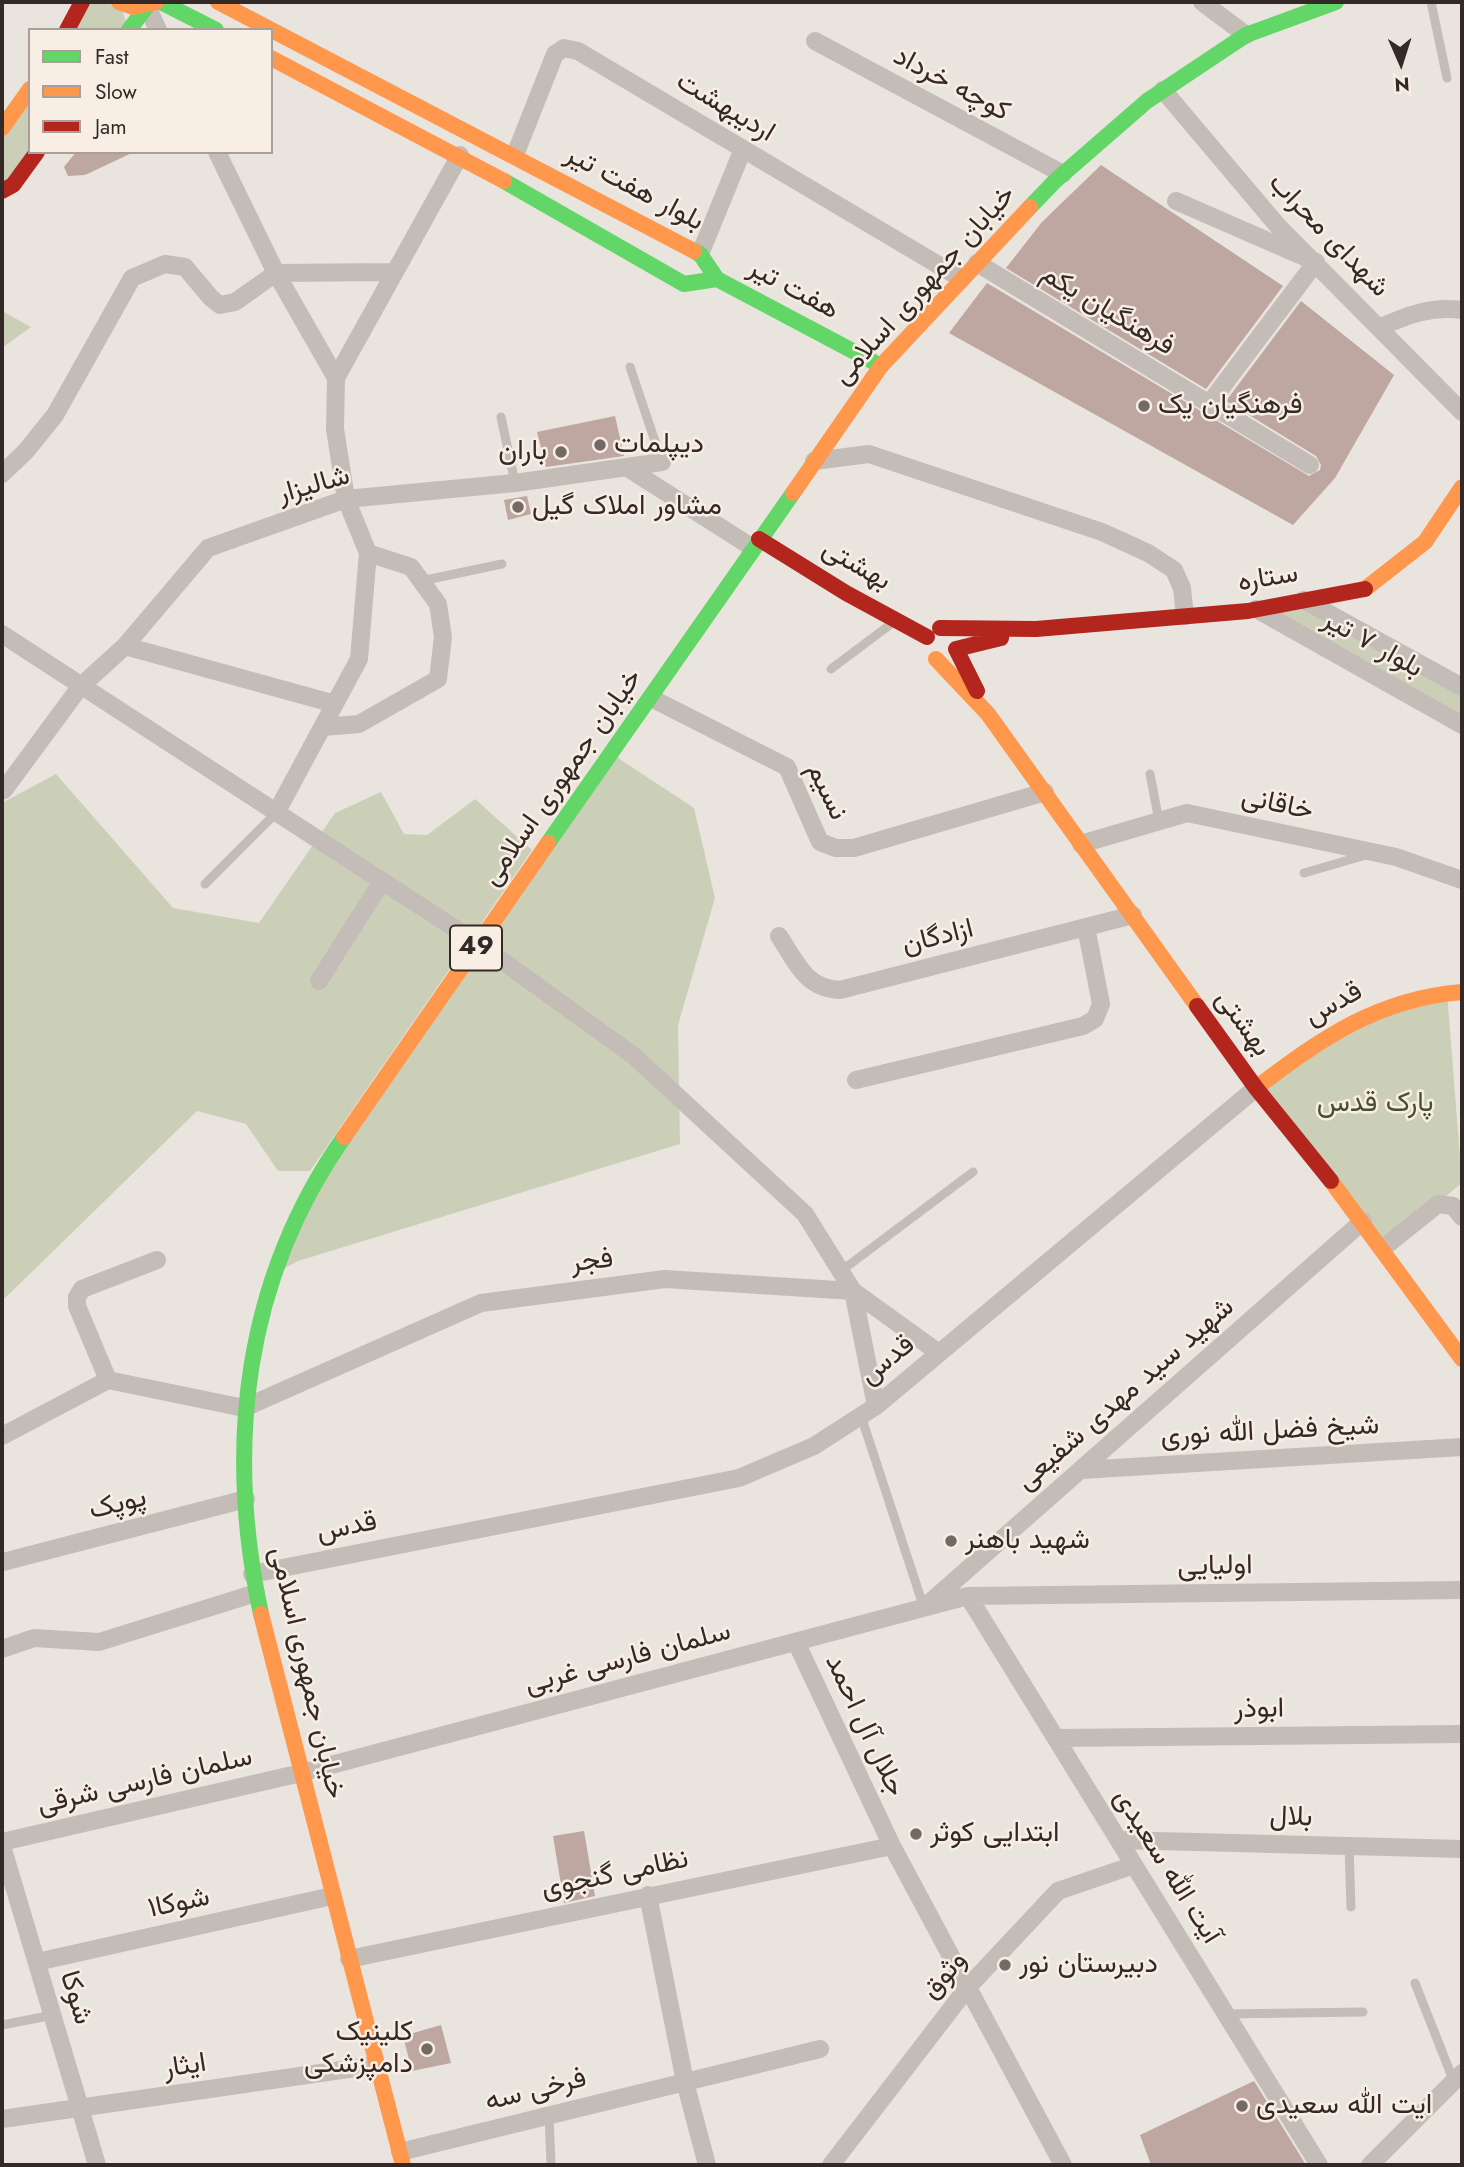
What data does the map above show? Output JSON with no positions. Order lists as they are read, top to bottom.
{
  "streets": {
    "street": [
      "کوچه خرداد",
      "اردیبهشت",
      "بلوار هفت تیر",
      "شهدای محراب",
      "خیابان جمهوری اسلامی",
      "هفت تیر",
      "فرهنگیان یکم",
      "شالیزار",
      "بهشتی",
      "ستاره",
      "بلوار ۷ تیر",
      "نسیم",
      "خاقانی",
      "ازادگان",
      "49",
      "قدس",
      "فجر",
      "شهید سید مهدی شفیعی",
      "شیخ فضل الله نوری",
      "پوپک",
      "اولیایی",
      "سلمان فارسی غربی",
      "ابوذر",
      "جلال آل احمد",
      "سلمان فارسی شرقی",
      "بلال",
      "آیت الله سعیدی",
      "نظامی گنجوی",
      "شوکا۱",
      "وثوق",
      "شوکا",
      "ایثار",
      "فرخی سه"
    ]
  },
  "crossings": [
    ["کوچه خرداد", "خیابان جمهوری اسلامی"],
    ["اردیبهشت", "بلوار هفت تیر"],
    ["اردیبهشت", "خیابان جمهوری اسلامی"],
    ["بلوار هفت تیر", "هفت تیر"],
    ["شهدای محراب", "خیابان جمهوری اسلامی"],
    ["خیابان جمهوری اسلامی", "هفت تیر"],
    ["خیابان جمهوری اسلامی", "فرهنگیان یکم"],
    ["خیابان جمهوری اسلامی", "بهشتی"],
    ["خیابان جمهوری اسلامی", "نسیم"],
    ["خیابان جمهوری اسلامی", "قدس"],
    ["خیابان جمهوری اسلامی", "فجر"],
    ["خیابان جمهوری اسلامی", "پوپک"],
    ["خیابان جمهوری اسلامی", "سلمان فارسی غربی"],
    ["خیابان جمهوری اسلامی", "سلمان فارسی شرقی"],
    ["خیابان جمهوری اسلامی", "نظامی گنجوی"],
    ["خیابان جمهوری اسلامی", "شوکا۱"],
    ["خیابان جمهوری اسلامی", "ایثار"],
    ["خیابان جمهوری اسلامی", "فرخی سه"],
    ["بهشتی", "نسیم"],
    ["بهشتی", "خاقانی"],
    ["بهشتی", "ازادگان"],
    ["بهشتی", "قدس"],
    ["بهشتی", "شهید سید مهدی شفیعی"],
    ["ستاره", "بلوار ۷ تیر"],
    ["شهید سید مهدی شفیعی", "شیخ فضل الله نوری"],
    ["شهید سید مهدی شفیعی", "سلمان فارسی غربی"],
    ["اولیایی", "سلمان فارسی غربی"],
    ["اولیایی", "آیت الله سعیدی"],
    ["سلمان فارسی غربی", "جلال آل احمد"],
    ["سلمان فارسی غربی", "سلمان فارسی شرقی"],
    ["سلمان فارسی غربی", "آیت الله سعیدی"],
    ["ابوذر", "آیت الله سعیدی"],
    ["جلال آل احمد", "نظامی گنجوی"],
    ["جلال آل احمد", "وثوق"],
    ["سلمان فارسی شرقی", "شوکا"],
    ["بلال", "آیت الله سعیدی"],
    ["آیت الله سعیدی", "وثوق"],
    ["شوکا۱", "شوکا"],
    ["شوکا", "ایثار"]
  ],
  "parks": ["پارک قدس"],
  "places": [
    "فرهنگیان یک",
    "دیپلمات",
    "باران",
    "مشاور املاک گیل",
    "شهید باهنر",
    "ابتدایی کوثر",
    "دبیرستان نور",
    "کلینیک دامپزشکی",
    "ایت الله سعیدی"
  ],
  "legend": ["Fast", "Slow", "Jam"],
  "north": "bottom"
}
